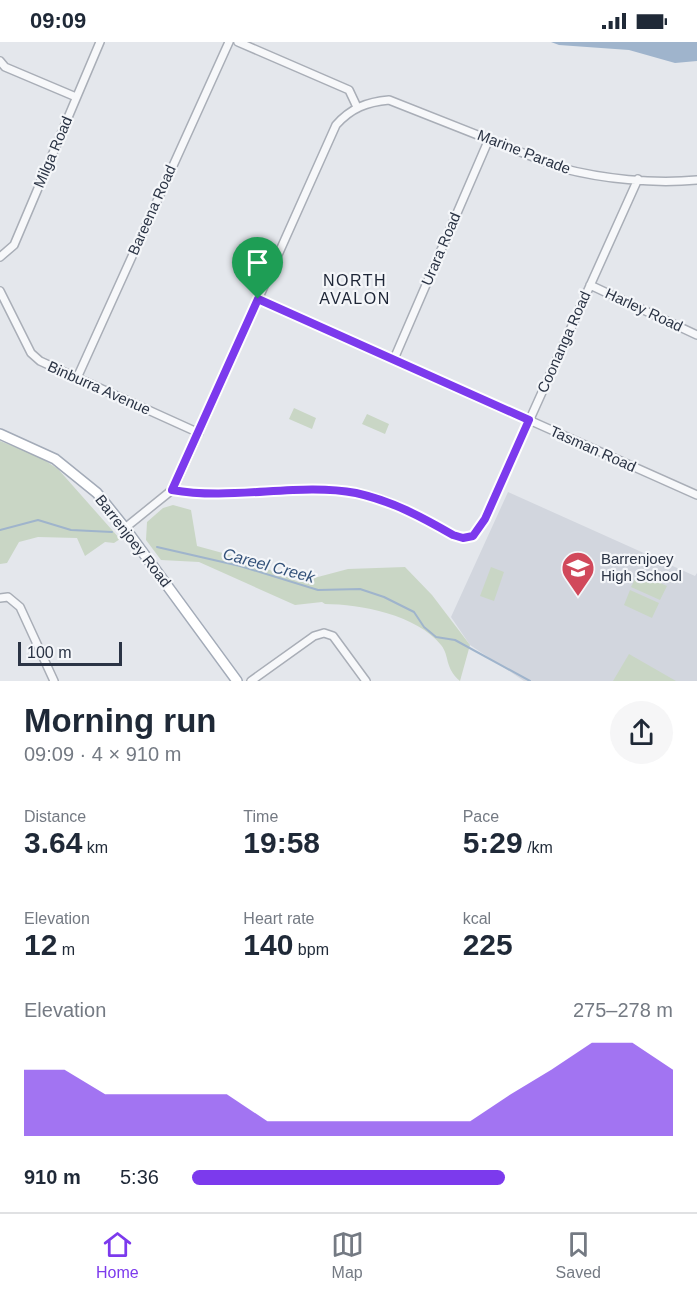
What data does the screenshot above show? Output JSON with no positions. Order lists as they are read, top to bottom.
{
  "streets": {
    "main road": ["Barrenjoey Road"],
    "street": [
      "Milga Road",
      "Marine Parade",
      "Bareena Road",
      "Urara Road",
      "Harley Road",
      "Coonanga Road",
      "Binburra Avenue",
      "Tasman Road"
    ]
  },
  "crossings": [
    ["Marine Parade", "Urara Road"],
    ["Marine Parade", "Coonanga Road"],
    ["Bareena Road", "Binburra Avenue"],
    ["Urara Road", "Tasman Road"],
    ["Harley Road", "Coonanga Road"],
    ["Coonanga Road", "Tasman Road"]
  ],
  "districts": ["NORTH AVALON"],
  "water": ["Careel Creek"],
  "places": {
    "school or university": ["Barrenjoey High School"]
  },
  "scale_bar": "100 m",
  "page": {
    "status": "09:09",
    "scale": "100 m",
    "heading": ["Morning run", "09:09 · 4 × 910 m"],
    "stats": [
      ["Distance", "3.64 km"],
      ["Time", "19:58"],
      ["Pace", "5:29 /km"],
      ["Elevation", "12 m"],
      ["Heart rate", "140 bpm"],
      ["kcal", "225"]
    ],
    "chart": ["Elevation", "275–278 m"],
    "list": [
      {
        "name": "910 m",
        "note": "5:36"
      }
    ],
    "tabs": ["Home", "Map", "Saved"]
  }
}
